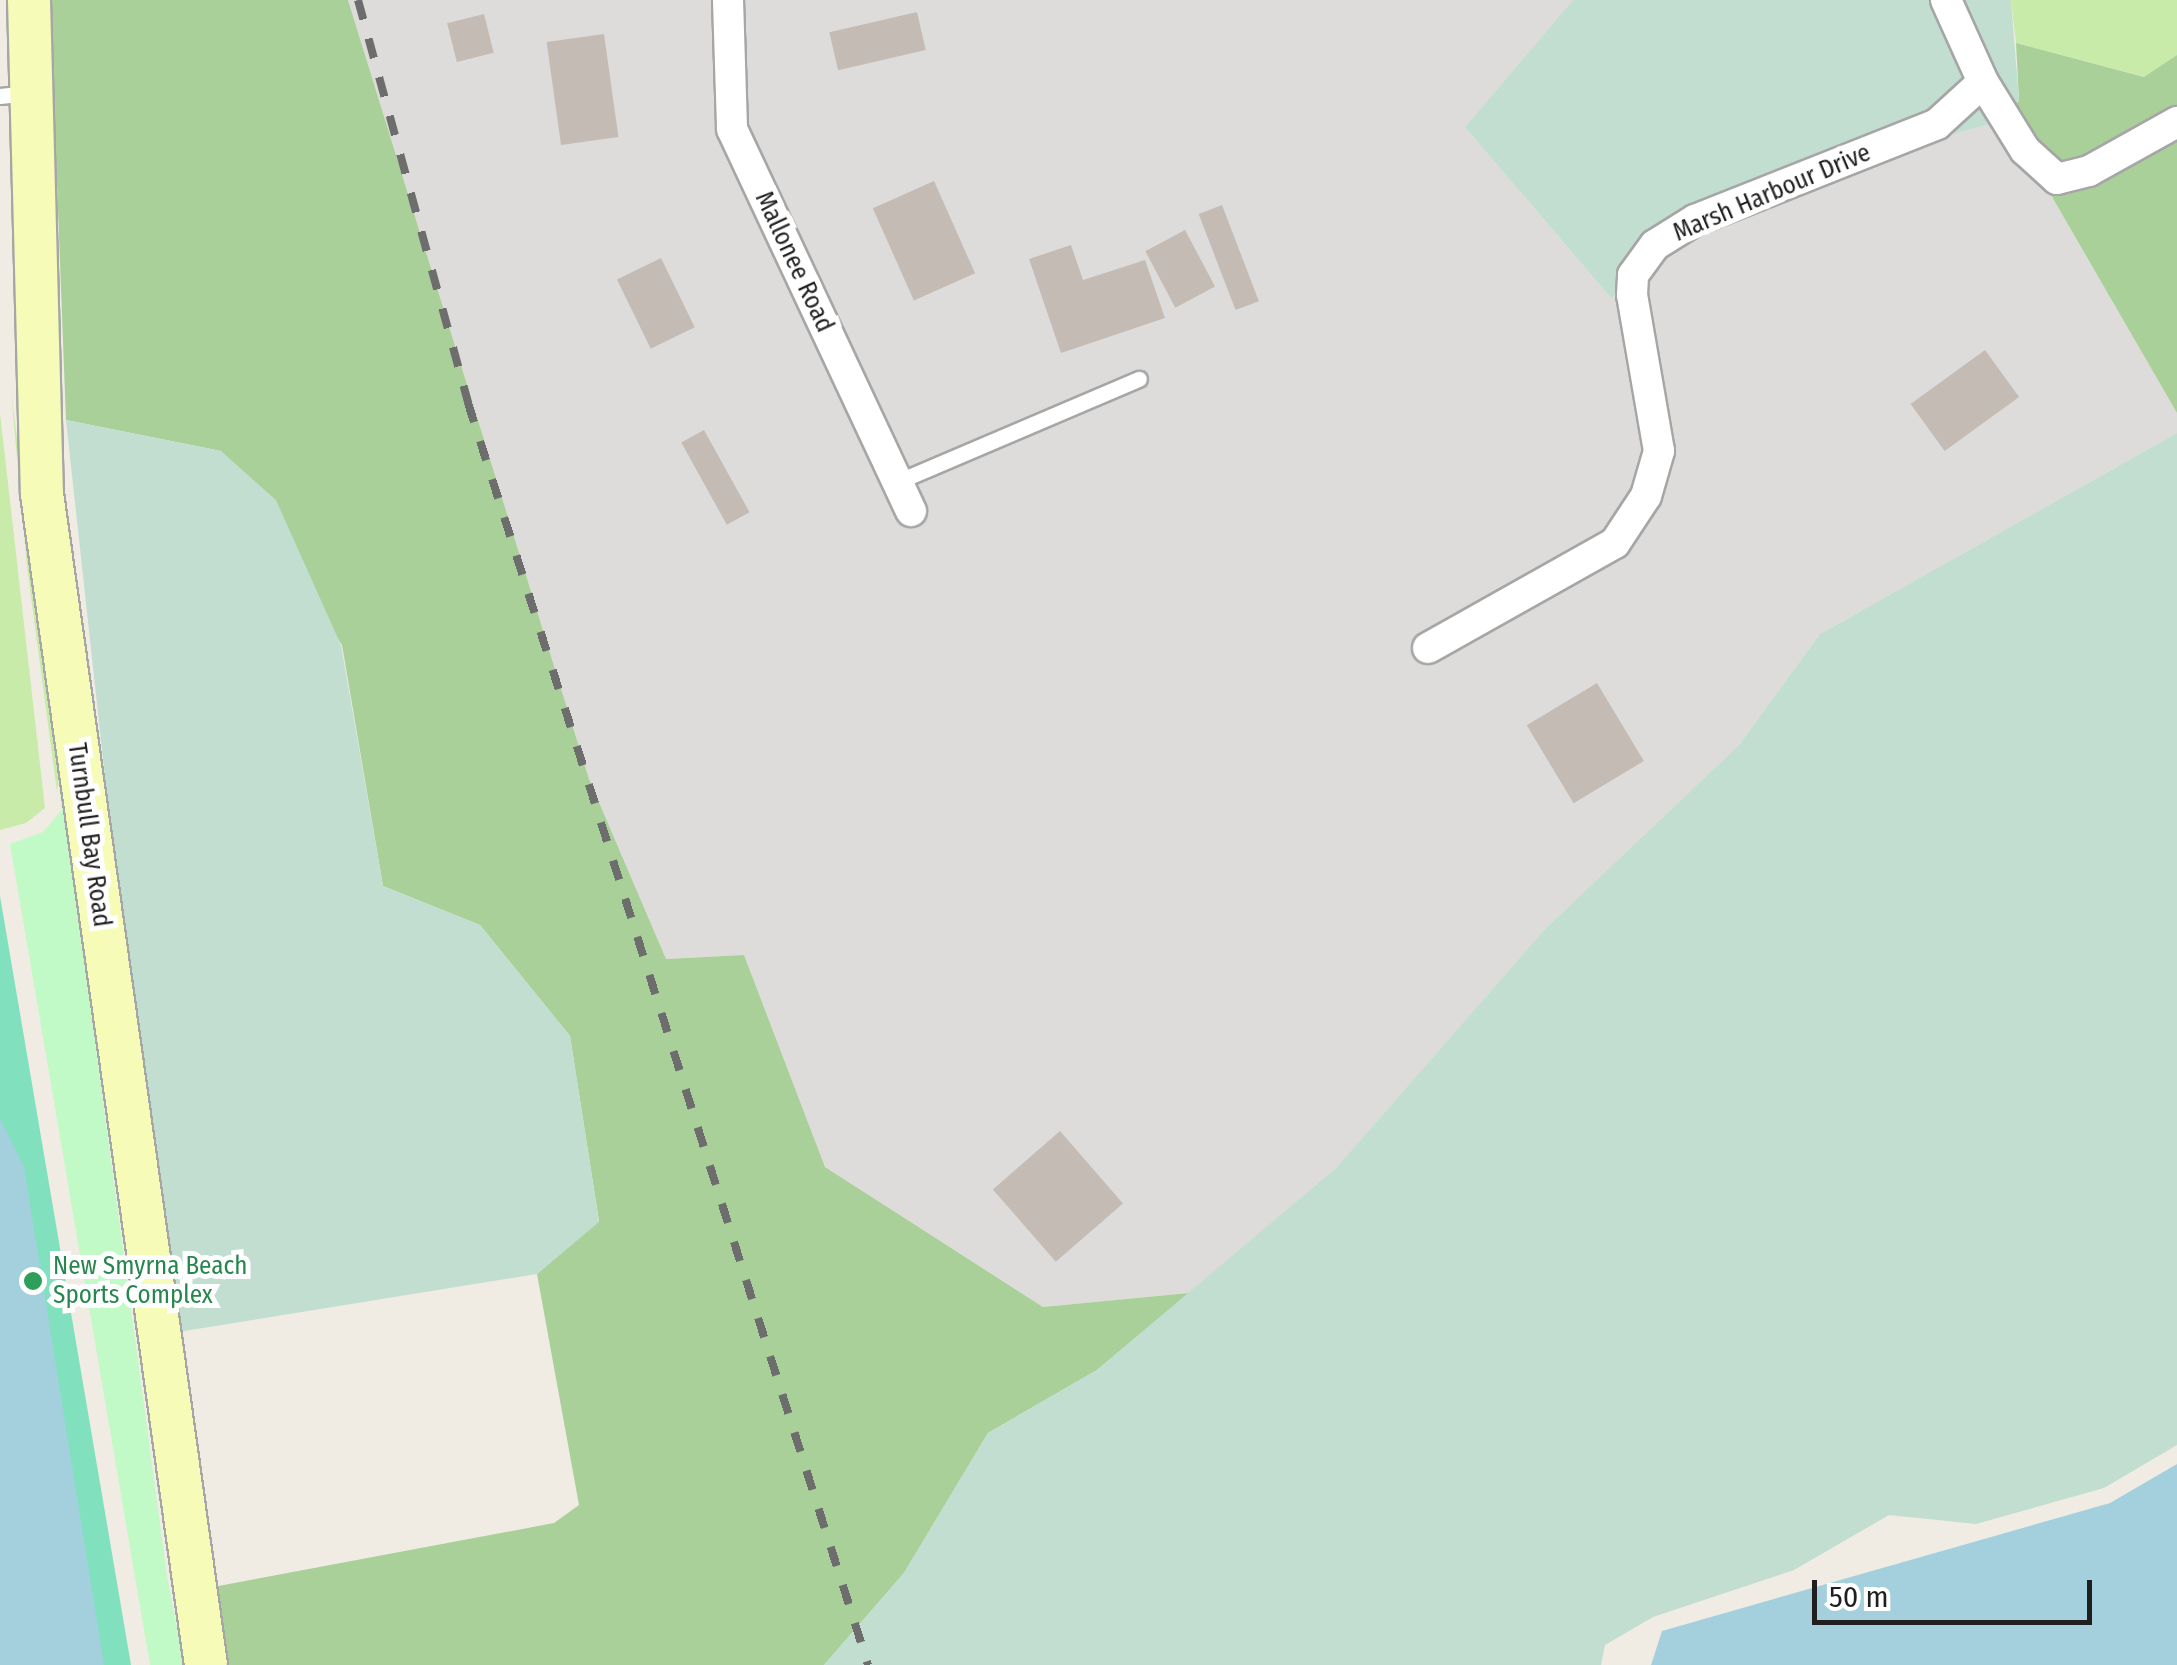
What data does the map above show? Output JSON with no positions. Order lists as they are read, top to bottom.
{
  "streets": {
    "street": ["Marsh Harbour Drive", "Mallonee Road", "Turnbull Bay Road"]
  },
  "places": ["New Smyrna Beach Sports Complex"],
  "scale_bar": "50 m"
}
